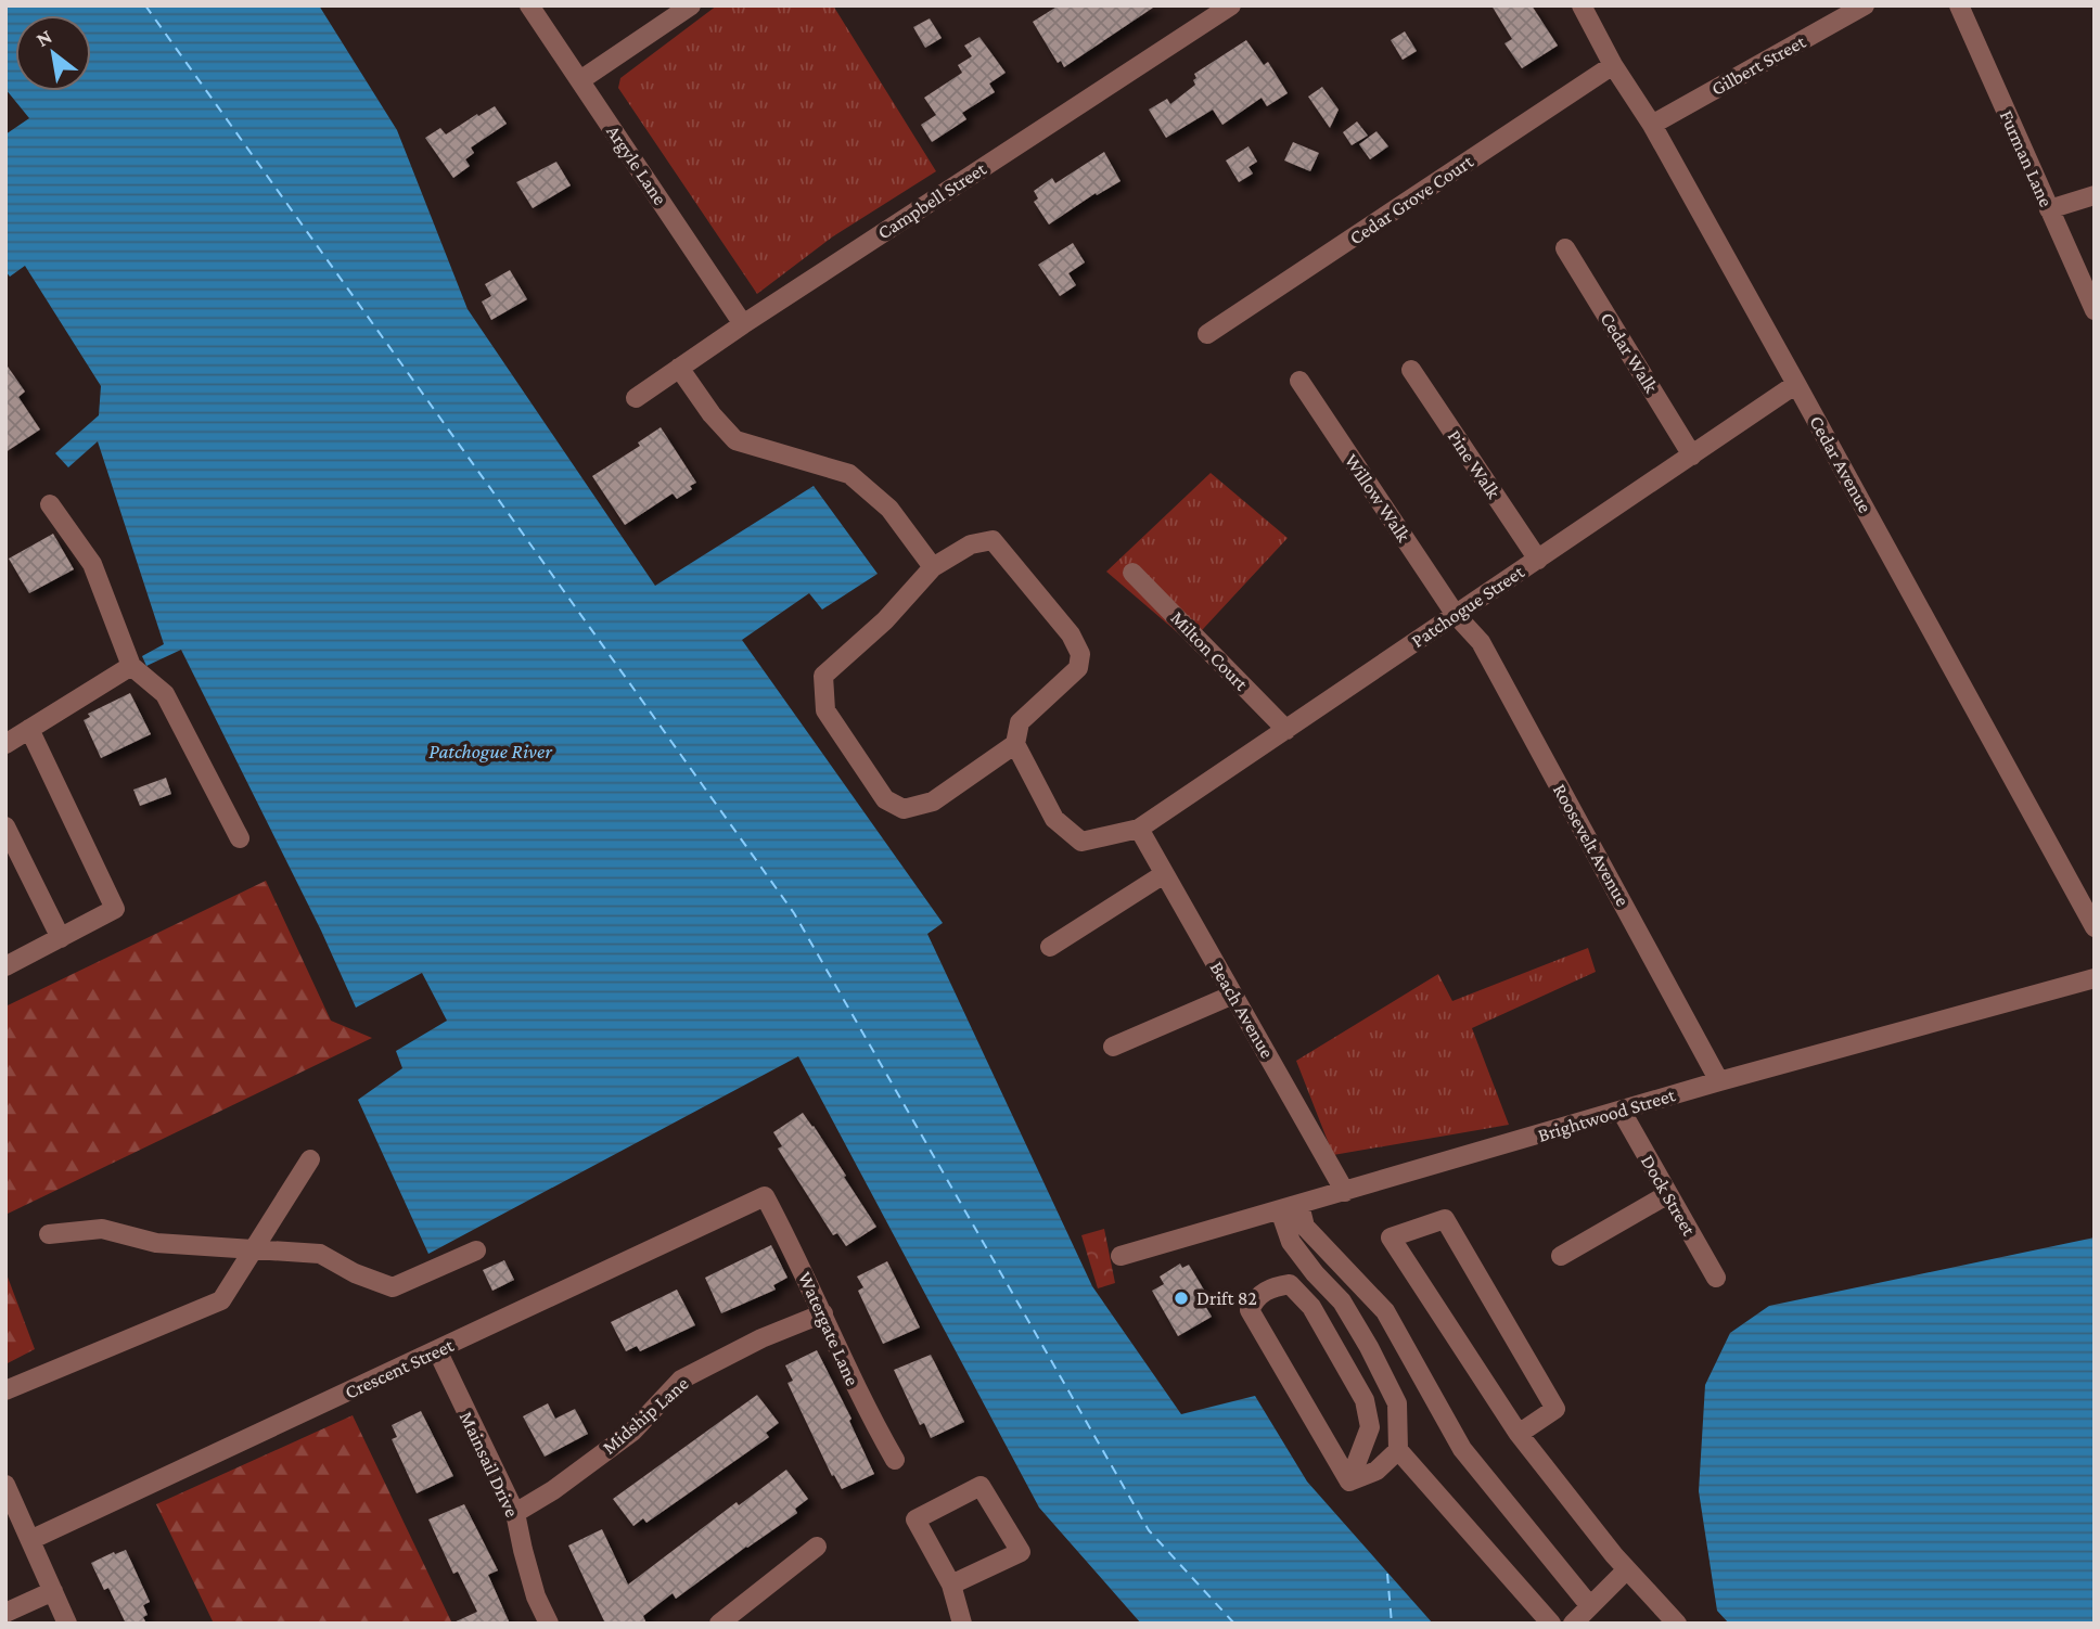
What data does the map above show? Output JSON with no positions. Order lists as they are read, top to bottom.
{
  "streets": {
    "street": [
      "Gilbert Street",
      "Furman Lane",
      "Argyle Lane",
      "Cedar Grove Court",
      "Campbell Street",
      "Cedar Walk",
      "Pine Walk",
      "Cedar Avenue",
      "Willow Walk",
      "Patchogue Street",
      "Milton Court",
      "Roosevelt Avenue",
      "Beach Avenue",
      "Brightwood Street",
      "Dock Street",
      "Watergate Lane",
      "Crescent Street",
      "Midship Lane",
      "Mainsail Drive"
    ]
  },
  "crossings": [
    ["Gilbert Street", "Cedar Avenue"],
    ["Argyle Lane", "Campbell Street"],
    ["Cedar Grove Court", "Cedar Avenue"],
    ["Cedar Walk", "Patchogue Street"],
    ["Pine Walk", "Patchogue Street"],
    ["Cedar Avenue", "Patchogue Street"],
    ["Willow Walk", "Patchogue Street"],
    ["Willow Walk", "Roosevelt Avenue"],
    ["Patchogue Street", "Milton Court"],
    ["Patchogue Street", "Roosevelt Avenue"],
    ["Patchogue Street", "Beach Avenue"],
    ["Roosevelt Avenue", "Brightwood Street"],
    ["Beach Avenue", "Brightwood Street"],
    ["Brightwood Street", "Dock Street"],
    ["Watergate Lane", "Crescent Street"],
    ["Watergate Lane", "Midship Lane"],
    ["Crescent Street", "Mainsail Drive"],
    ["Midship Lane", "Mainsail Drive"]
  ],
  "water": ["Patchogue River"],
  "places": ["Drift 82"],
  "north": "top left"
}
